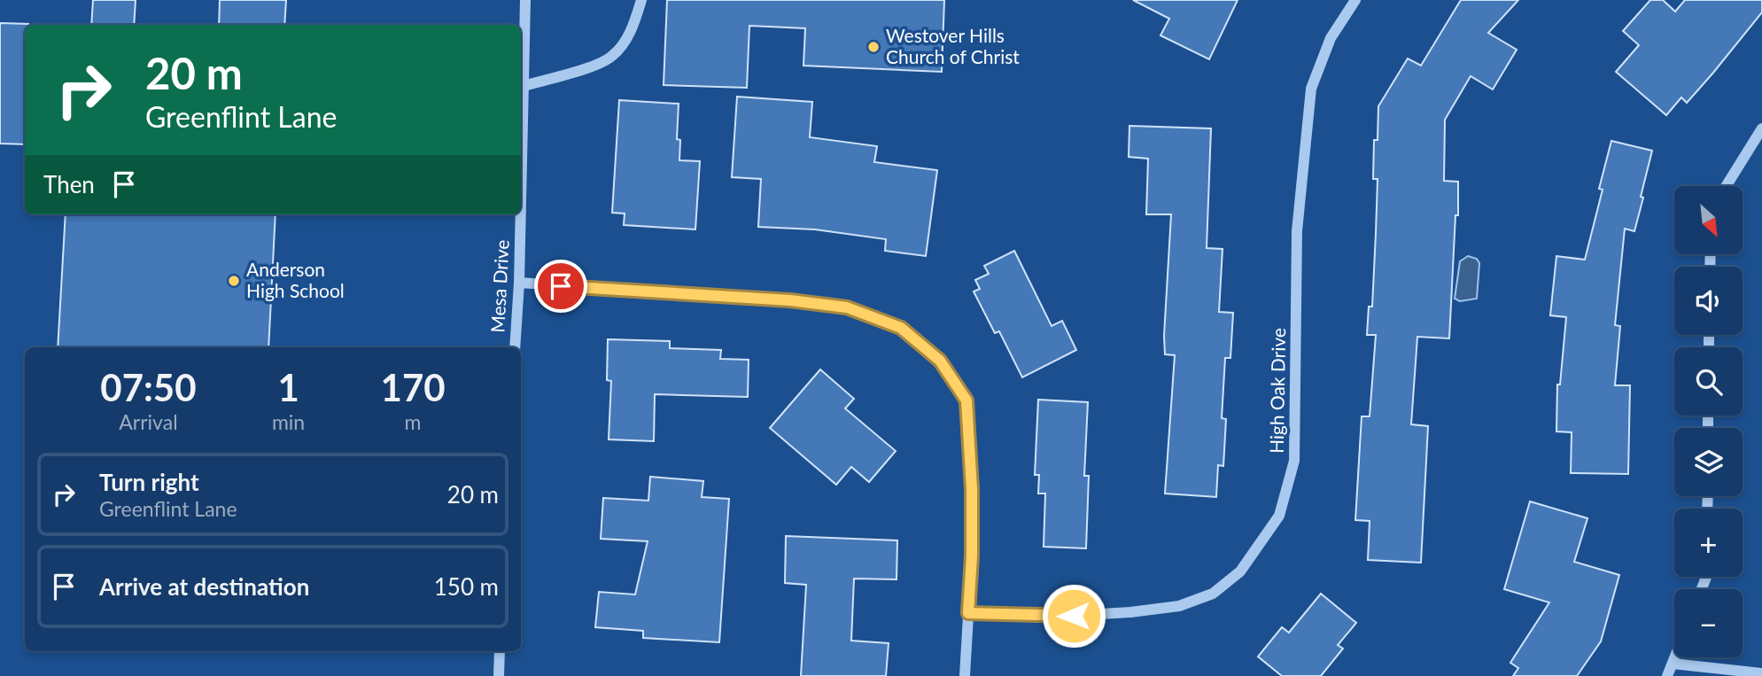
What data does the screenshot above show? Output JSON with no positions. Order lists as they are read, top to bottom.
{
  "streets": {
    "street": ["Mesa Drive", "High Oak Drive"]
  },
  "places": ["Westover Hills Church of Christ", "Anderson High School"],
  "north": "bottom right",
  "page": {
    "turn": ["20 m", "Greenflint Lane"],
    "then": "Then",
    "map_buttons": ["+", "−"],
    "eta": [
      "07:50",
      "Arrival",
      "1",
      "min",
      "170",
      "m"
    ],
    "list": [
      {
        "name": "Turn right",
        "note": "Greenflint Lane",
        "value": "20 m"
      },
      {
        "name": "Arrive at destination",
        "value": "150 m"
      }
    ]
  }
}
